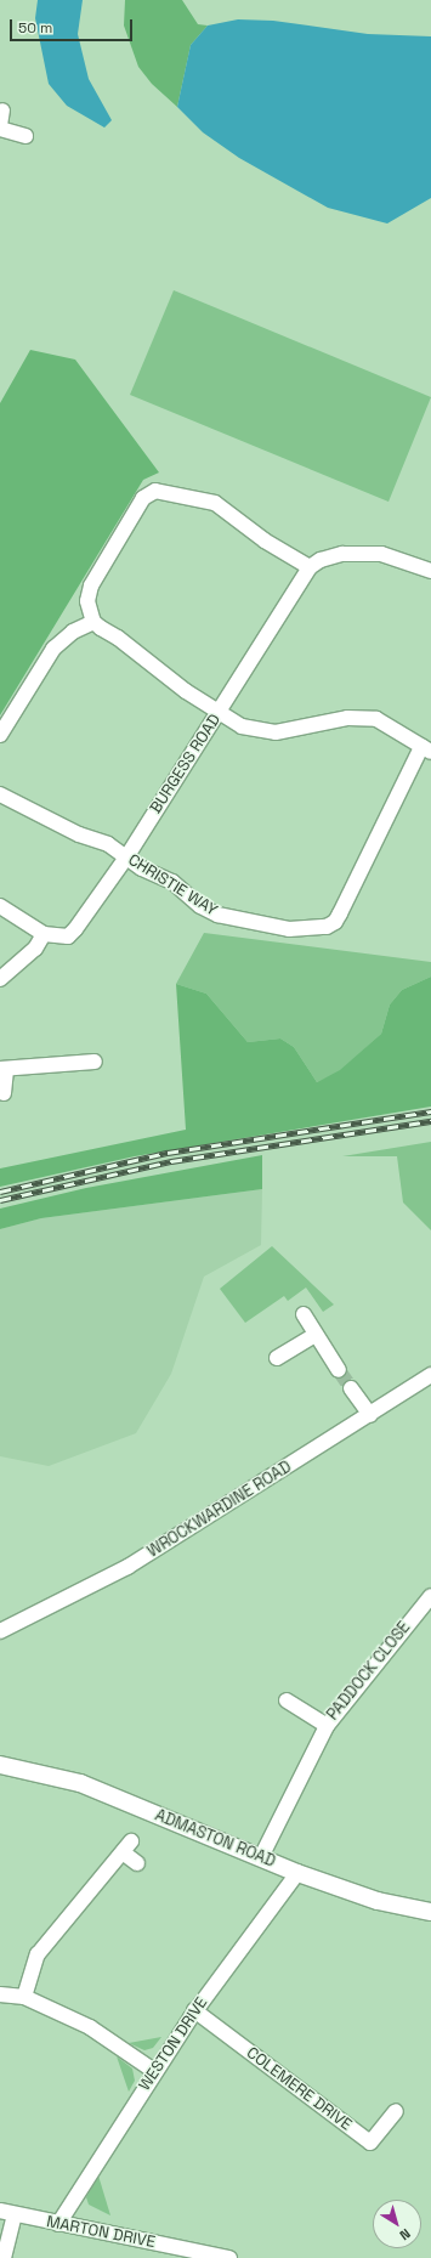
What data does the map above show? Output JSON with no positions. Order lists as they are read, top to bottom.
{
  "streets": {
    "street": [
      "BURGESS ROAD",
      "CHRISTIE WAY",
      "WROCKWARDINE ROAD",
      "PADDOCK CLOSE",
      "ADMASTON ROAD",
      "WESTON DRIVE",
      "COLEMERE DRIVE",
      "MARTON DRIVE"
    ]
  },
  "crossings": [
    ["BURGESS ROAD", "CHRISTIE WAY"],
    ["PADDOCK CLOSE", "ADMASTON ROAD"],
    ["ADMASTON ROAD", "WESTON DRIVE"],
    ["WESTON DRIVE", "COLEMERE DRIVE"],
    ["WESTON DRIVE", "MARTON DRIVE"]
  ],
  "scale_bar": "50 m",
  "north": "bottom right"
}
